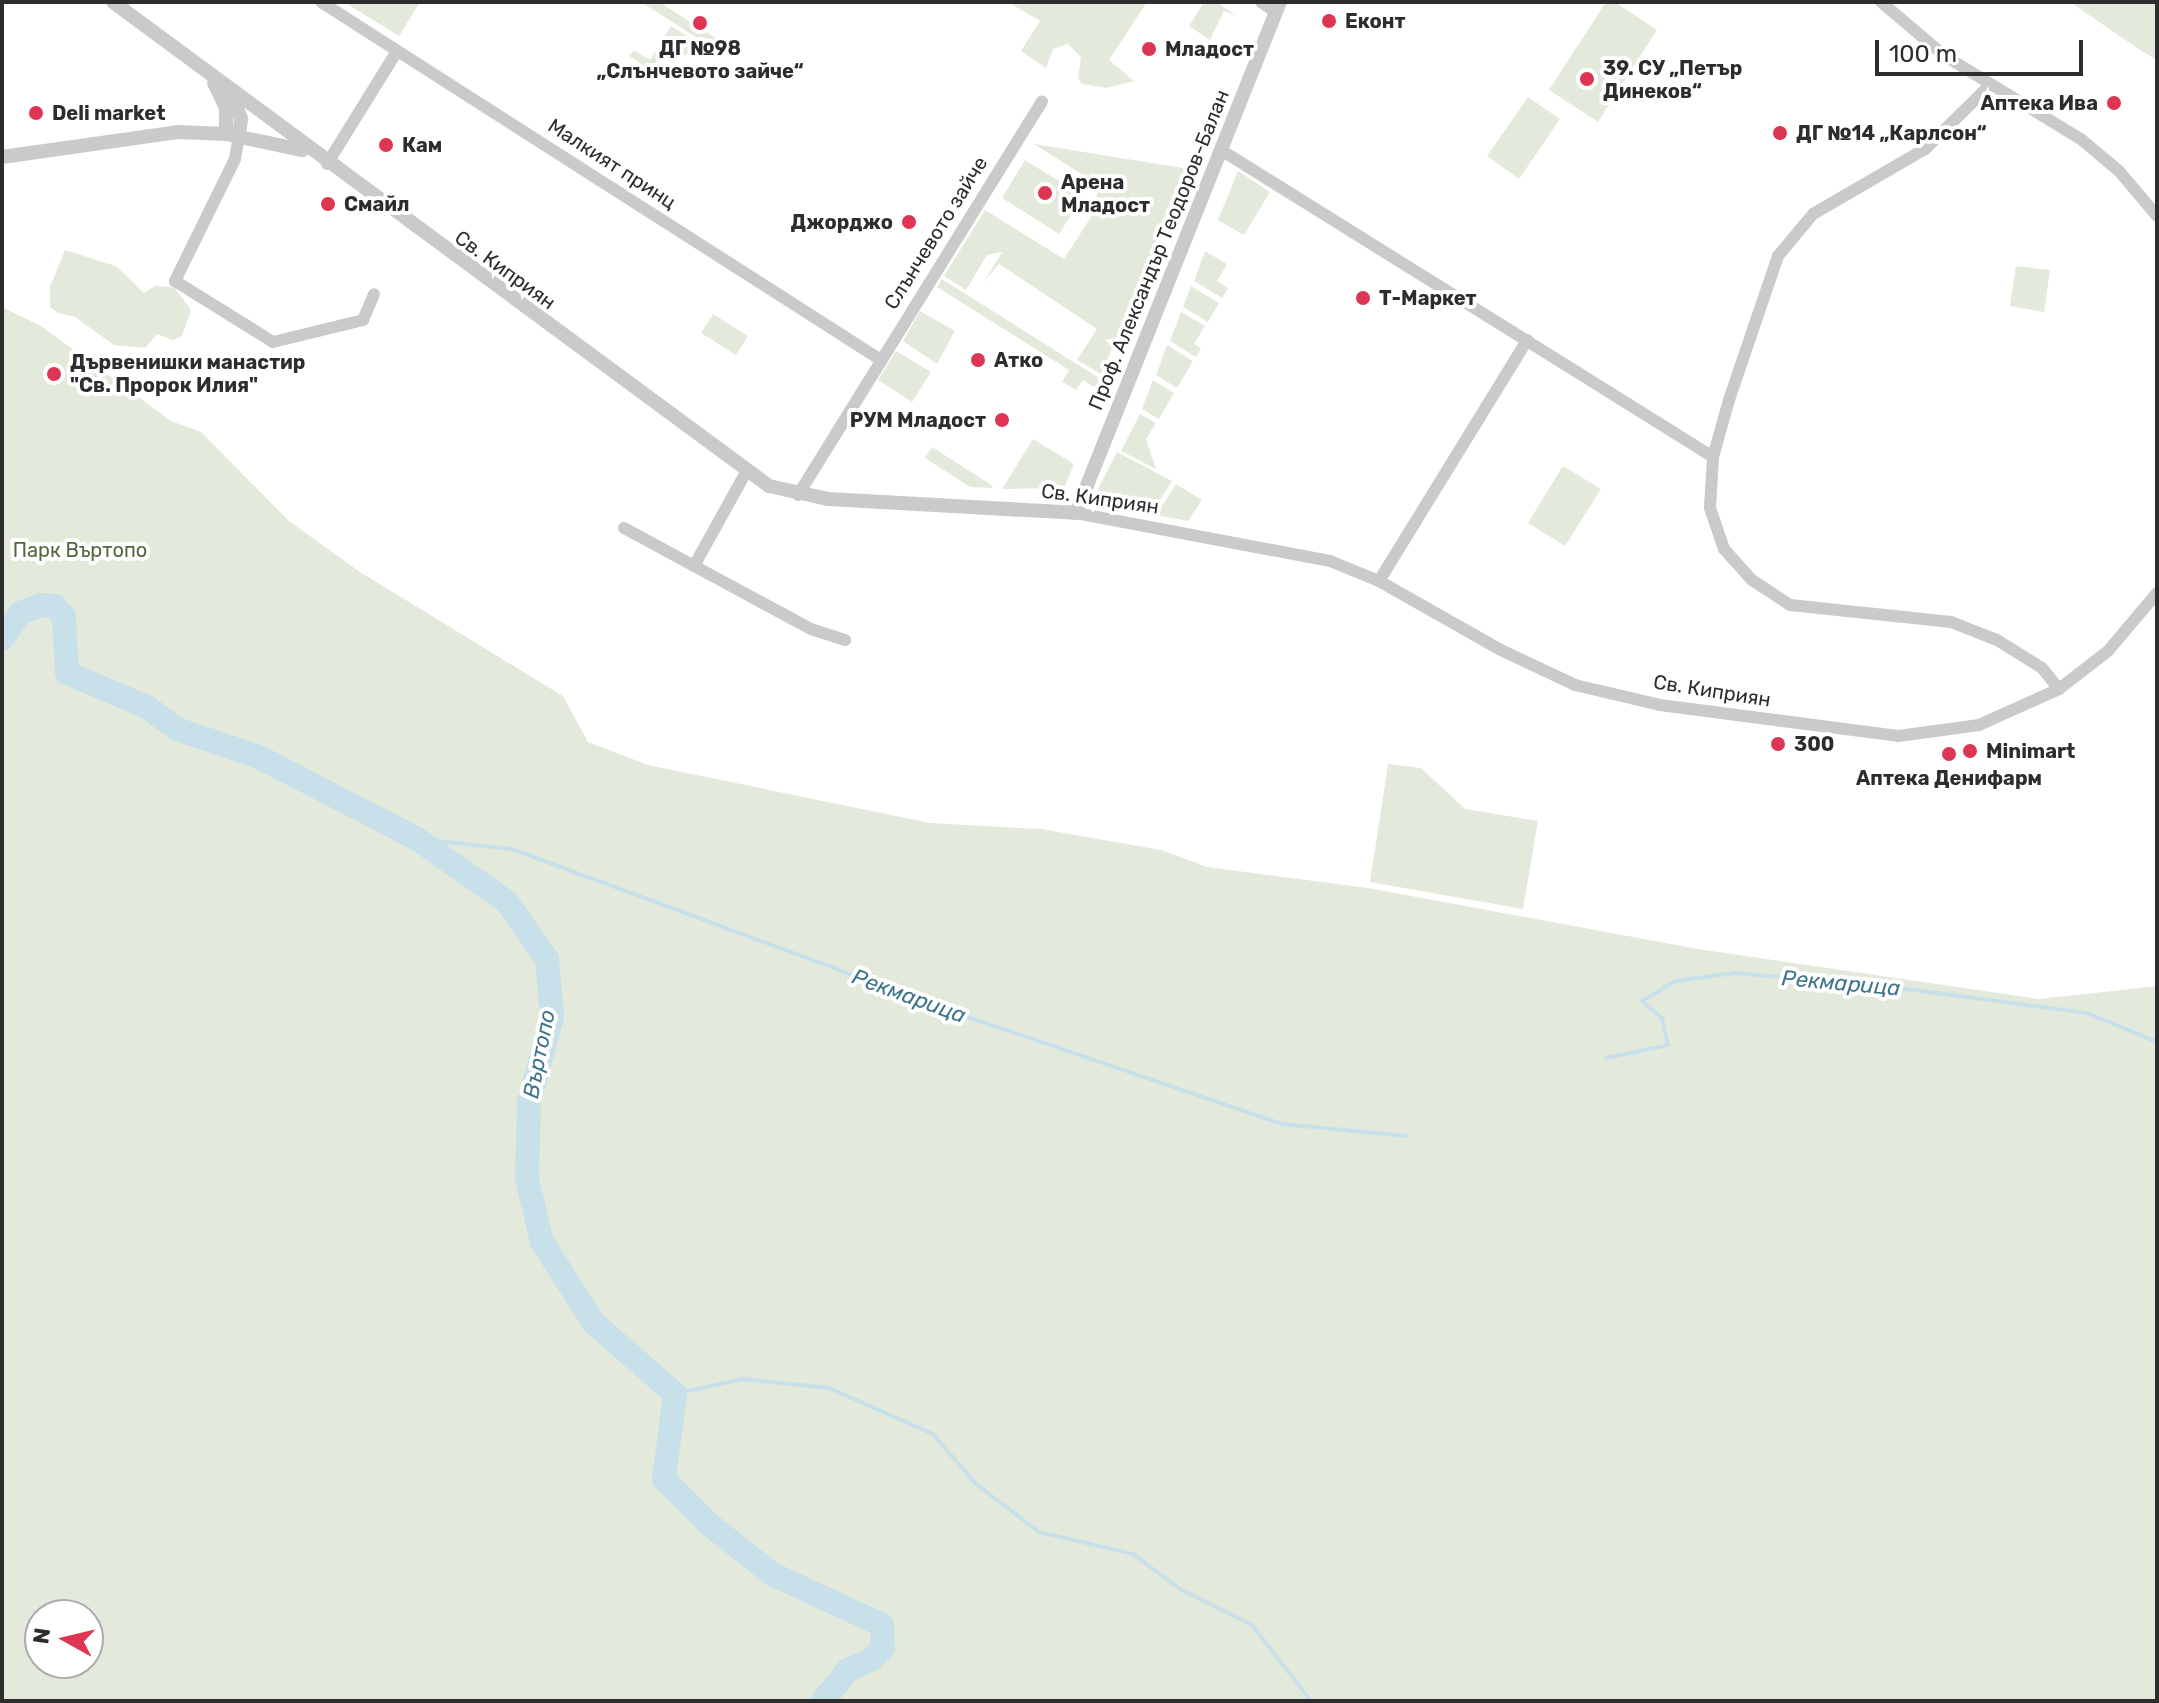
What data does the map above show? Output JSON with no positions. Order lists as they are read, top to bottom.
{
  "streets": {
    "street": [
      "Малкият принц",
      "Слънчевото зайче",
      "Проф. Александър Теодоров-Балан",
      "Св. Киприян"
    ]
  },
  "crossings": [
    ["Малкият принц", "Слънчевото зайче"],
    ["Слънчевото зайче", "Св. Киприян"],
    ["Проф. Александър Теодоров-Балан", "Св. Киприян"]
  ],
  "water": ["Рекмарица", "Въртопо"],
  "parks": ["Парк Въртопо"],
  "places": [
    "Еконт",
    "ДГ №98 „Слънчевото зайче“",
    "Младост",
    "39. СУ „Петър Динеков“",
    "Аптека Ива",
    "Deli market",
    "ДГ №14 „Карлсон“",
    "Кам",
    "Арена Младост",
    "Смайл",
    "Джорджо",
    "Т-Маркет",
    "Атко",
    "Дървенишки манастир \"Св. Пророк Илия\"",
    "РУМ Младост",
    "300",
    "Minimart",
    "Аптека Денифарм"
  ],
  "scale_bar": "100 m",
  "north": "left"
}
